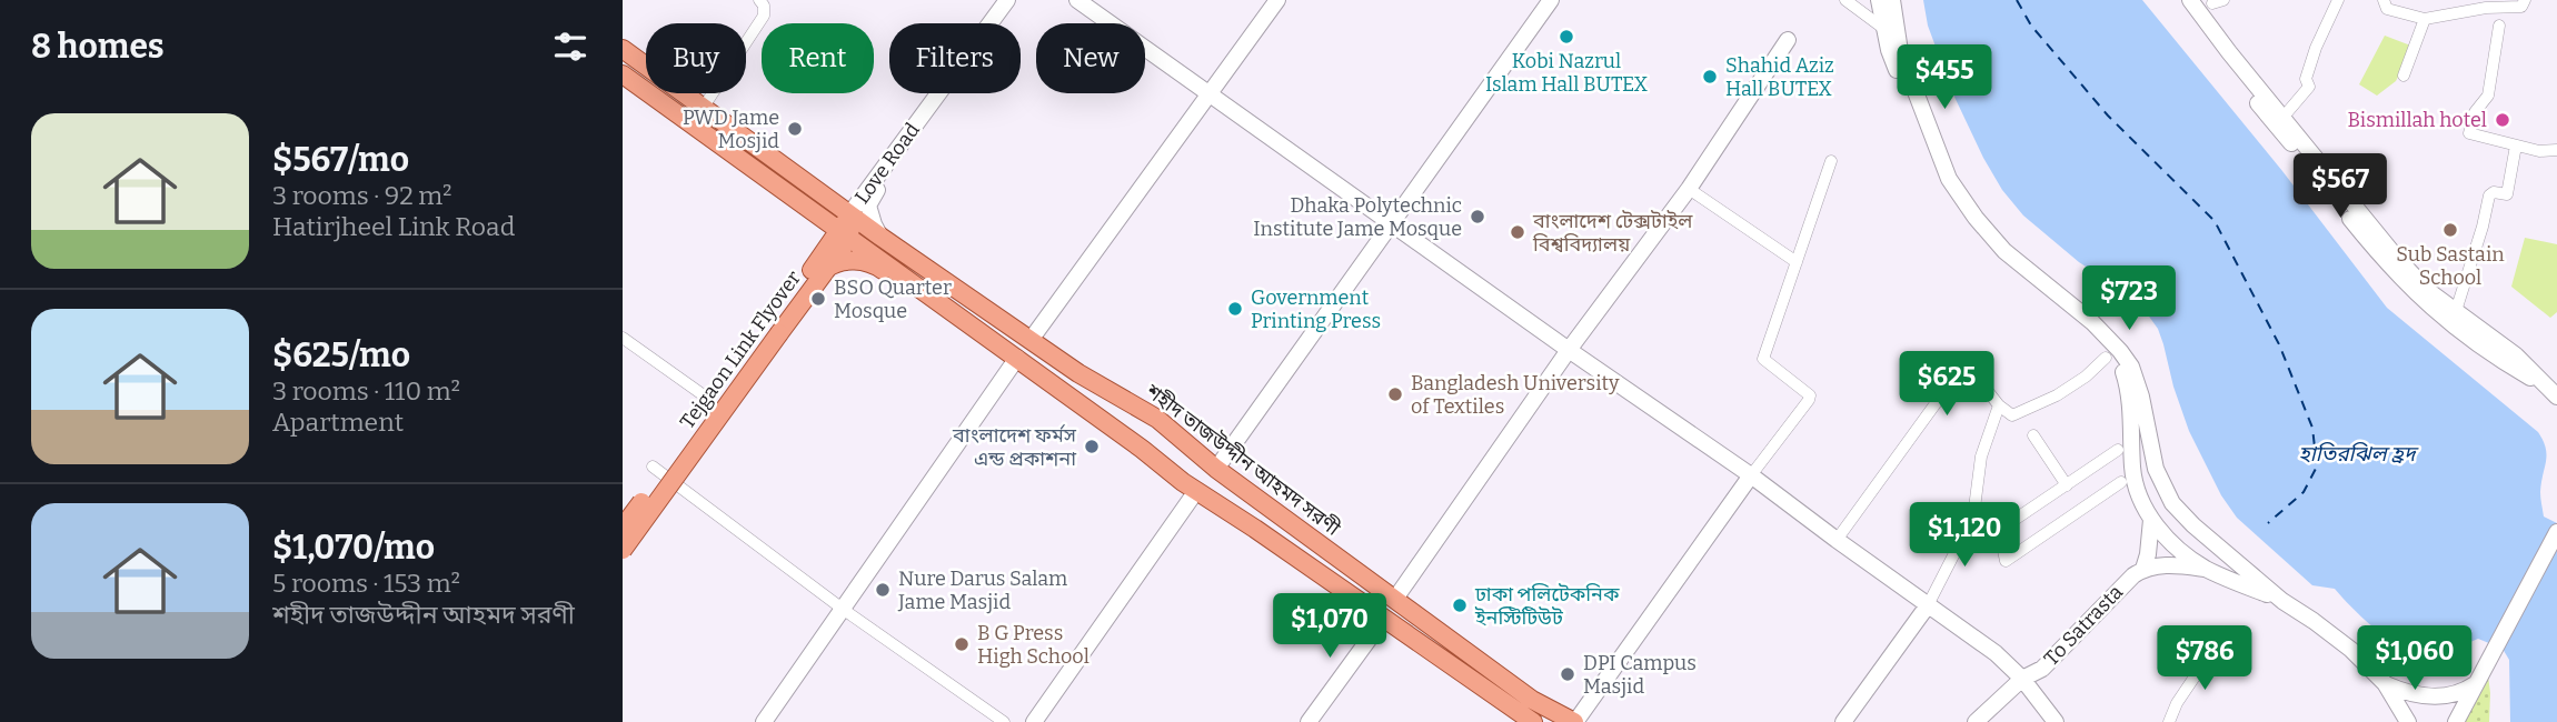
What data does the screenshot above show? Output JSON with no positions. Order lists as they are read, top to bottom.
{
  "streets": {
    "main road": ["Tejgaon Link Flyover", "শহীদ তাজউদ্দীন আহমদ সরণী"],
    "street": ["Love Road", "To Satrasta"]
  },
  "crossings": [
    ["Love Road", "শহীদ তাজউদ্দীন আহমদ সরণী"]
  ],
  "water": ["হাতিরঝিল হ্রদ"],
  "places": [
    "Kobi Nazrul Islam Hall BUTEX",
    "Shahid Aziz Hall BUTEX",
    "Bismillah hotel",
    "PWD Jame Mosjid",
    "Dhaka Polytechnic Institute Jame Mosque",
    "Sub Sastain School",
    "বাংলাদেশ টেক্সটাইল বিশ্ববিদ্যালয়",
    "BSO Quarter Mosque",
    "Government Printing Press",
    "Bangladesh University of Textiles",
    "বাংলাদেশ ফর্মস এন্ড প্রকাশনা",
    "Nure Darus Salam Jame Masjid",
    "ঢাকা পলিটেকনিক ইনস্টিটিউট",
    "B G Press High School",
    "DPI Campus Masjid"
  ],
  "page": {
    "heading": "8 homes",
    "chip": [
      "Buy",
      "Rent",
      "Filters",
      "New"
    ],
    "price": [
      "$455",
      "$567",
      "$723",
      "$625",
      "$1,120",
      "$1,070",
      "$786",
      "$1,060"
    ],
    "list": [
      {
        "name": "$567/mo",
        "note": "3 rooms · 92 m² · Hatirjheel Link Road"
      },
      {
        "name": "$625/mo",
        "note": "3 rooms · 110 m² · Apartment"
      },
      {
        "name": "$1,070/mo",
        "note": "5 rooms · 153 m² · শহীদ তাজউদ্দীন আহমদ সরণী"
      }
    ]
  }
}
